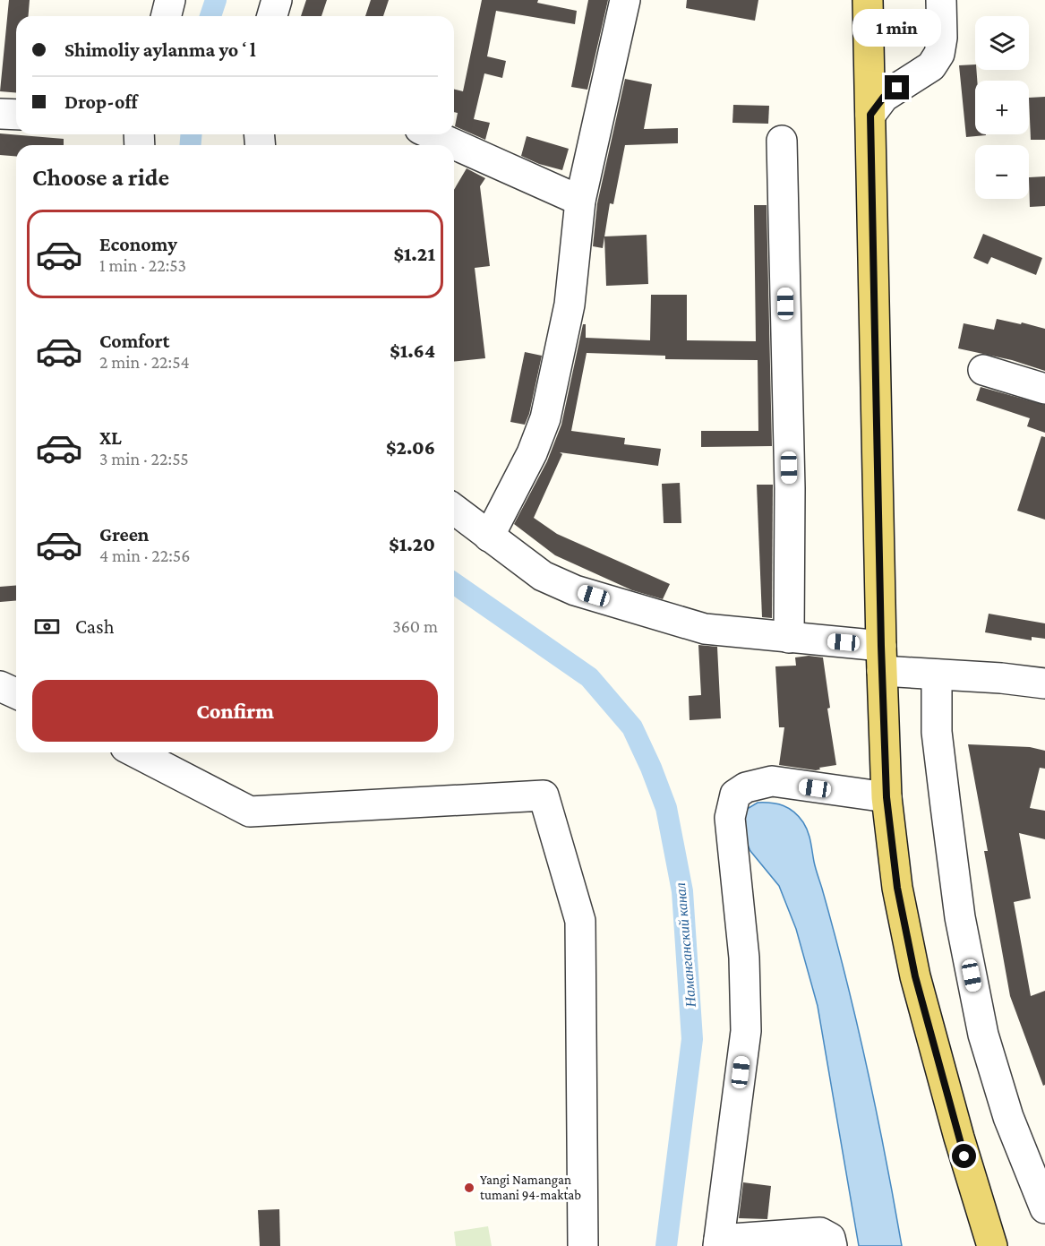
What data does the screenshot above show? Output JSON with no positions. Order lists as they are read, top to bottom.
{
  "water": ["Наманганский канал"],
  "places": ["Yangi Namangan tumani 94-maktab"],
  "page": {
    "bubble": "1 min",
    "map_buttons": ["+", "−"],
    "banner": ["Shimoliy aylanma yoʻl", "Drop-off"],
    "heading": "Choose a ride",
    "list": [
      {
        "name": "Economy",
        "note": "1 min · 22:53",
        "value": "$1.21"
      },
      {
        "name": "Comfort",
        "note": "2 min · 22:54",
        "value": "$1.64"
      },
      {
        "name": "XL",
        "note": "3 min · 22:55",
        "value": "$2.06"
      },
      {
        "name": "Green",
        "note": "4 min · 22:56",
        "value": "$1.20"
      }
    ],
    "pay": ["Cash", "360 m"],
    "buttons": "Confirm"
  }
}
